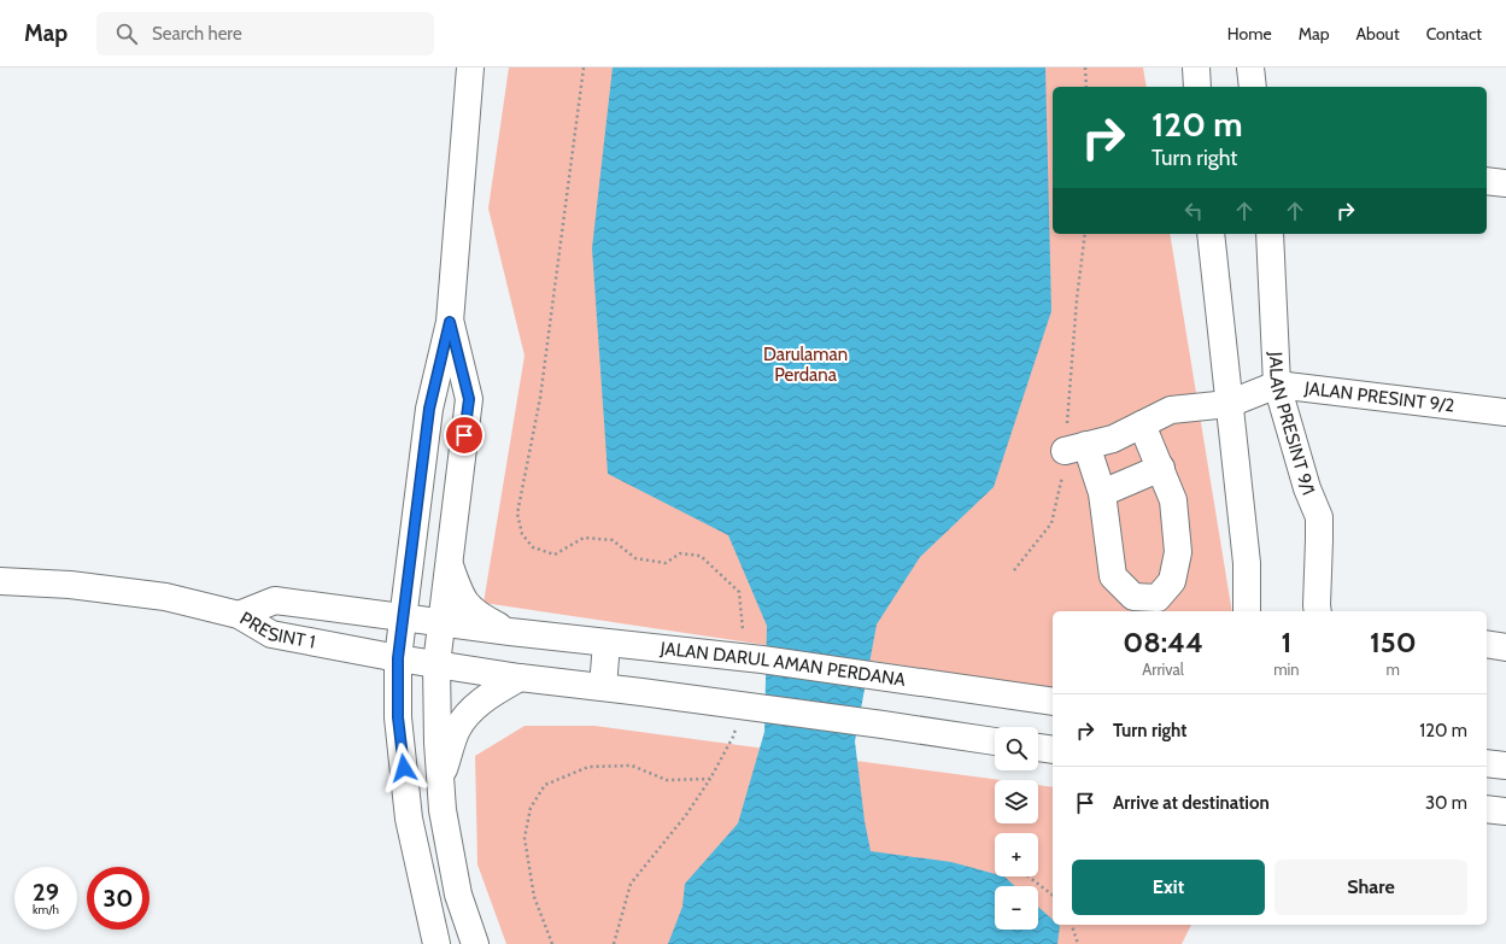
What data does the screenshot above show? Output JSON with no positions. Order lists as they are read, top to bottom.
{
  "streets": {
    "street": [
      "JALAN PRESINT 9/2",
      "JALAN PRESINT 9/1",
      "PRESINT 1",
      "JALAN DARUL AMAN PERDANA"
    ]
  },
  "crossings": [
    ["JALAN PRESINT 9/2", "JALAN PRESINT 9/1"],
    ["PRESINT 1", "JALAN DARUL AMAN PERDANA"]
  ],
  "parks": ["Darulaman Perdana"],
  "page": {
    "header": "Map",
    "search": "Search here",
    "nav": [
      "Home",
      "Map",
      "About",
      "Contact"
    ],
    "turn": ["120 m", "Turn right"],
    "eta": [
      "08:44",
      "Arrival",
      "1",
      "min",
      "150",
      "m"
    ],
    "list": [
      {
        "name": "Turn right",
        "value": "120 m"
      },
      {
        "name": "Arrive at destination",
        "value": "30 m"
      }
    ],
    "map_buttons": ["+", "−"],
    "buttons": ["Exit", "Share"],
    "speed": "29 km/h",
    "limit": "30"
  }
}
